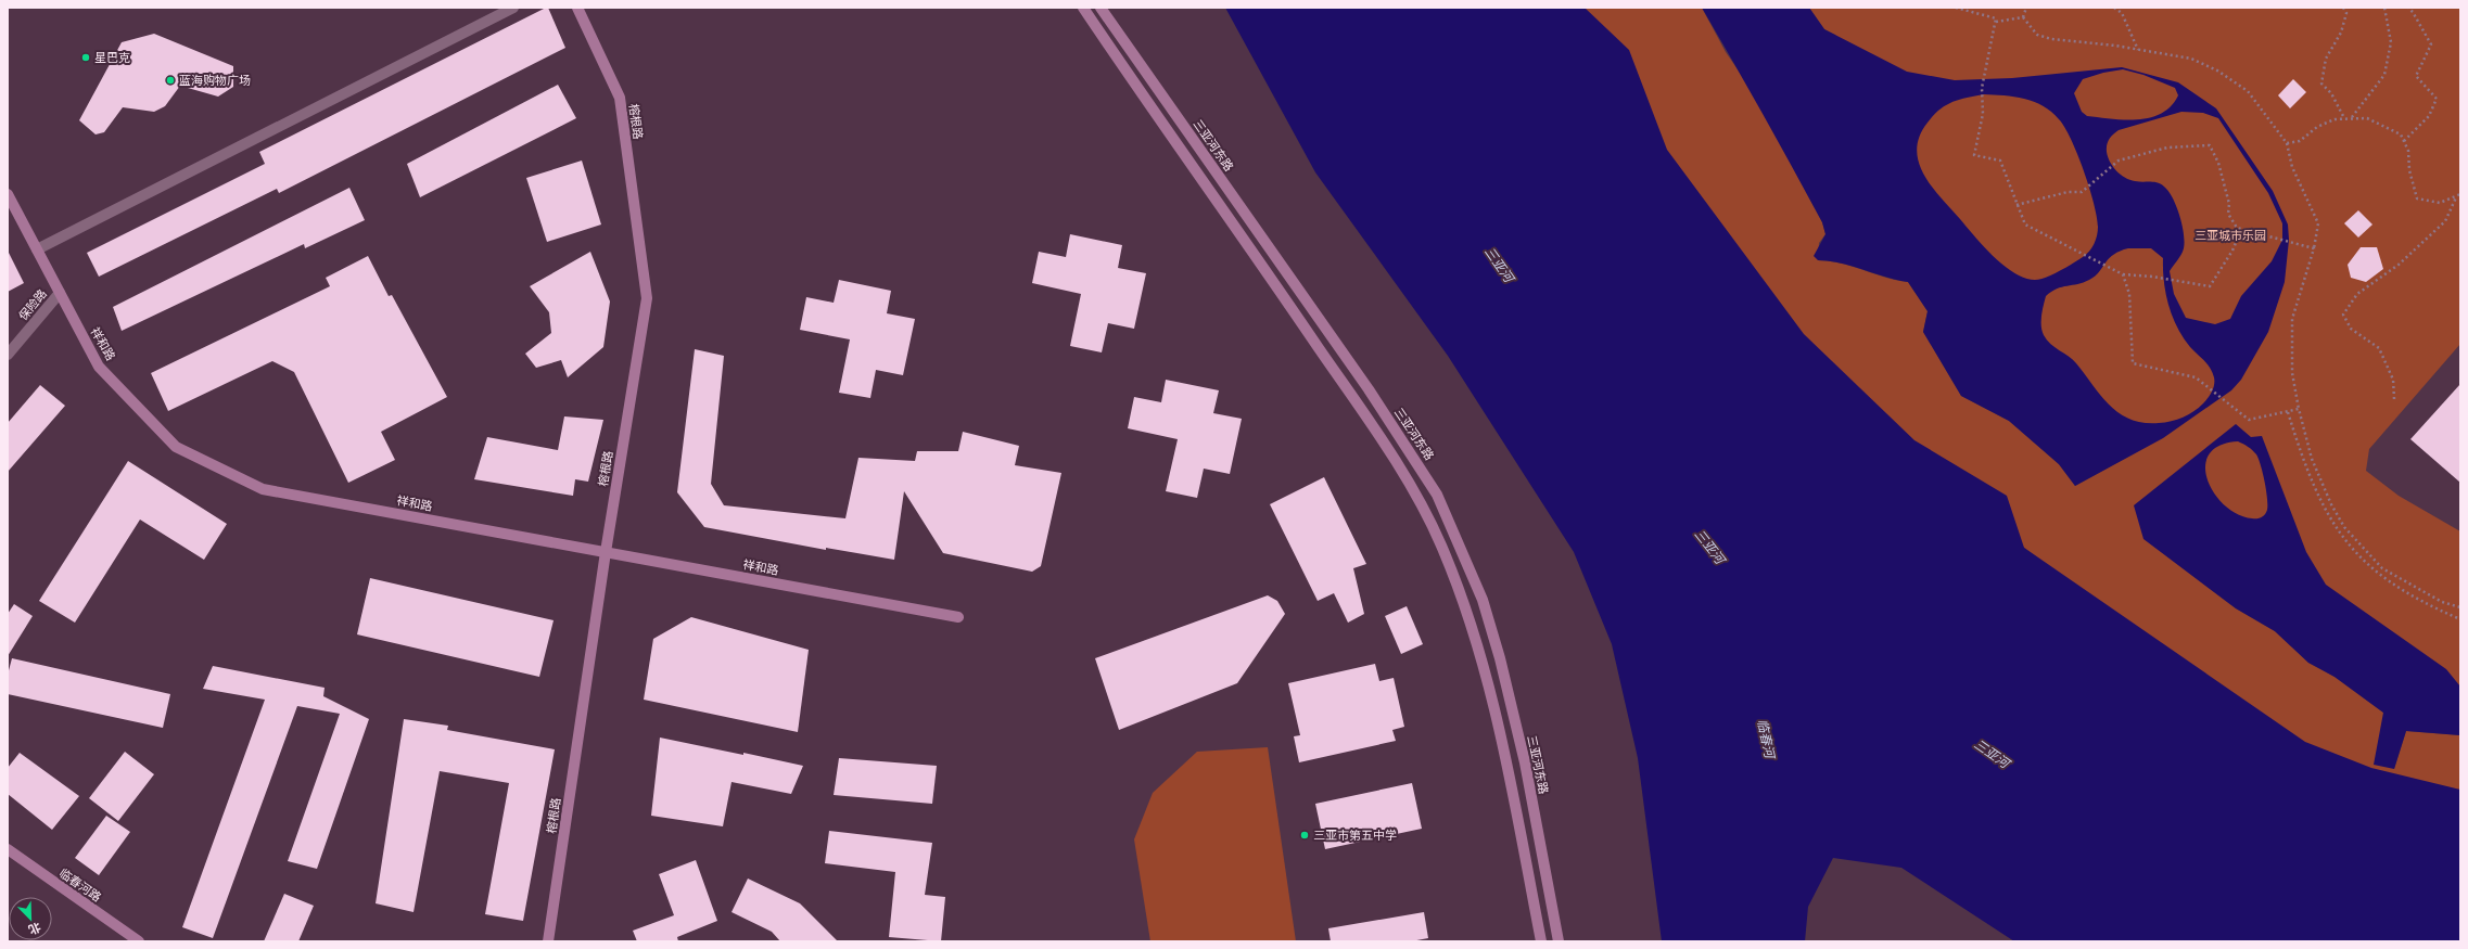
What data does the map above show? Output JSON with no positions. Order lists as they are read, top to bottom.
{
  "streets": {
    "street": [
      "榕根路",
      "三亚河东路",
      "保险路",
      "祥和路",
      "临春河路"
    ]
  },
  "crossings": [
    ["榕根路", "祥和路"],
    ["保险路", "祥和路"]
  ],
  "water": ["三亚河", "临春河"],
  "parks": ["三亚城市乐园"],
  "places": ["星巴克", "蓝海购物广场", "三亚市第五中学"],
  "north": "bottom right"
}
